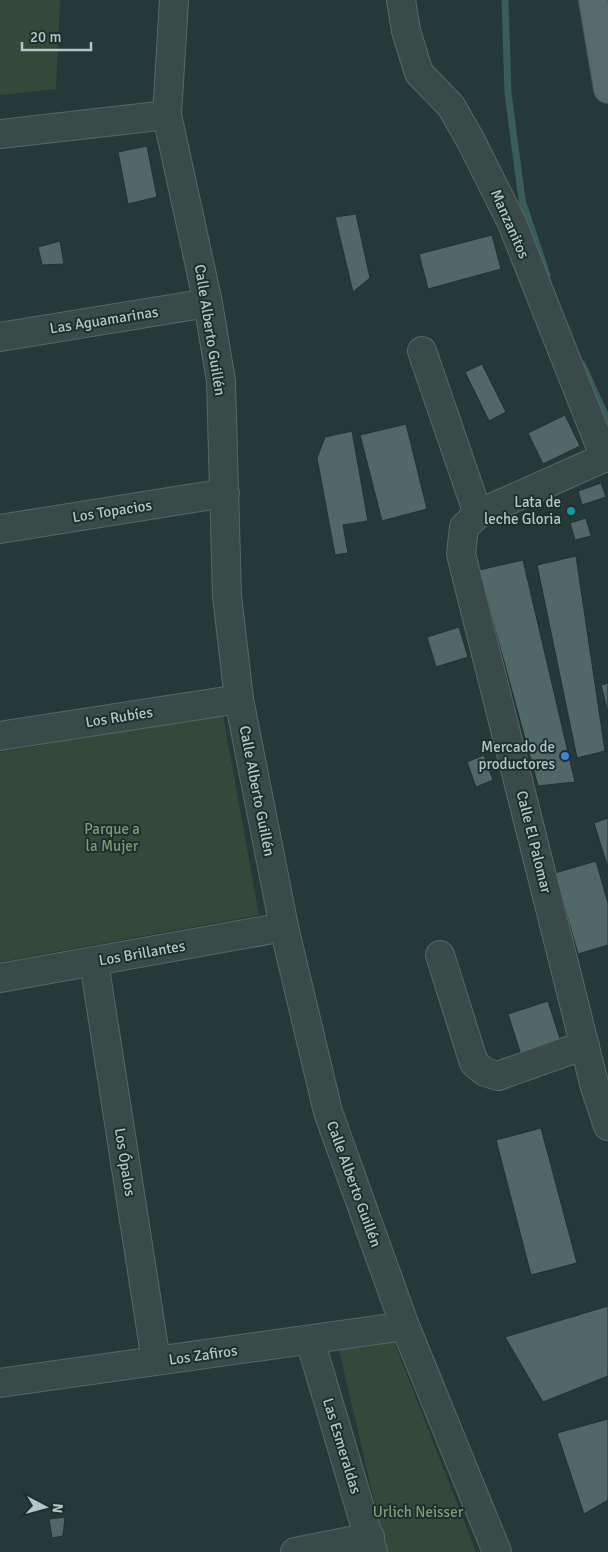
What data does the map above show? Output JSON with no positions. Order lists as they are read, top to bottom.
{
  "streets": {
    "street": [
      "Manzanitos",
      "Las Aguamarinas",
      "Calle Alberto Guillén",
      "Los Topacios",
      "Los Rubíes",
      "Calle El Palomar",
      "Los Brillantes",
      "Los Ópalos",
      "Los Zafiros",
      "Las Esmeraldas"
    ]
  },
  "crossings": [
    ["Las Aguamarinas", "Calle Alberto Guillén"],
    ["Calle Alberto Guillén", "Los Topacios"],
    ["Calle Alberto Guillén", "Los Rubíes"],
    ["Calle Alberto Guillén", "Los Brillantes"],
    ["Calle Alberto Guillén", "Los Zafiros"],
    ["Los Brillantes", "Los Ópalos"],
    ["Los Ópalos", "Los Zafiros"],
    ["Los Zafiros", "Las Esmeraldas"]
  ],
  "parks": ["Parque a la Mujer", "Urlich Neisser"],
  "places": ["Lata de leche Gloria", "Mercado de productores"],
  "scale_bar": "20 m",
  "north": "right"
}
